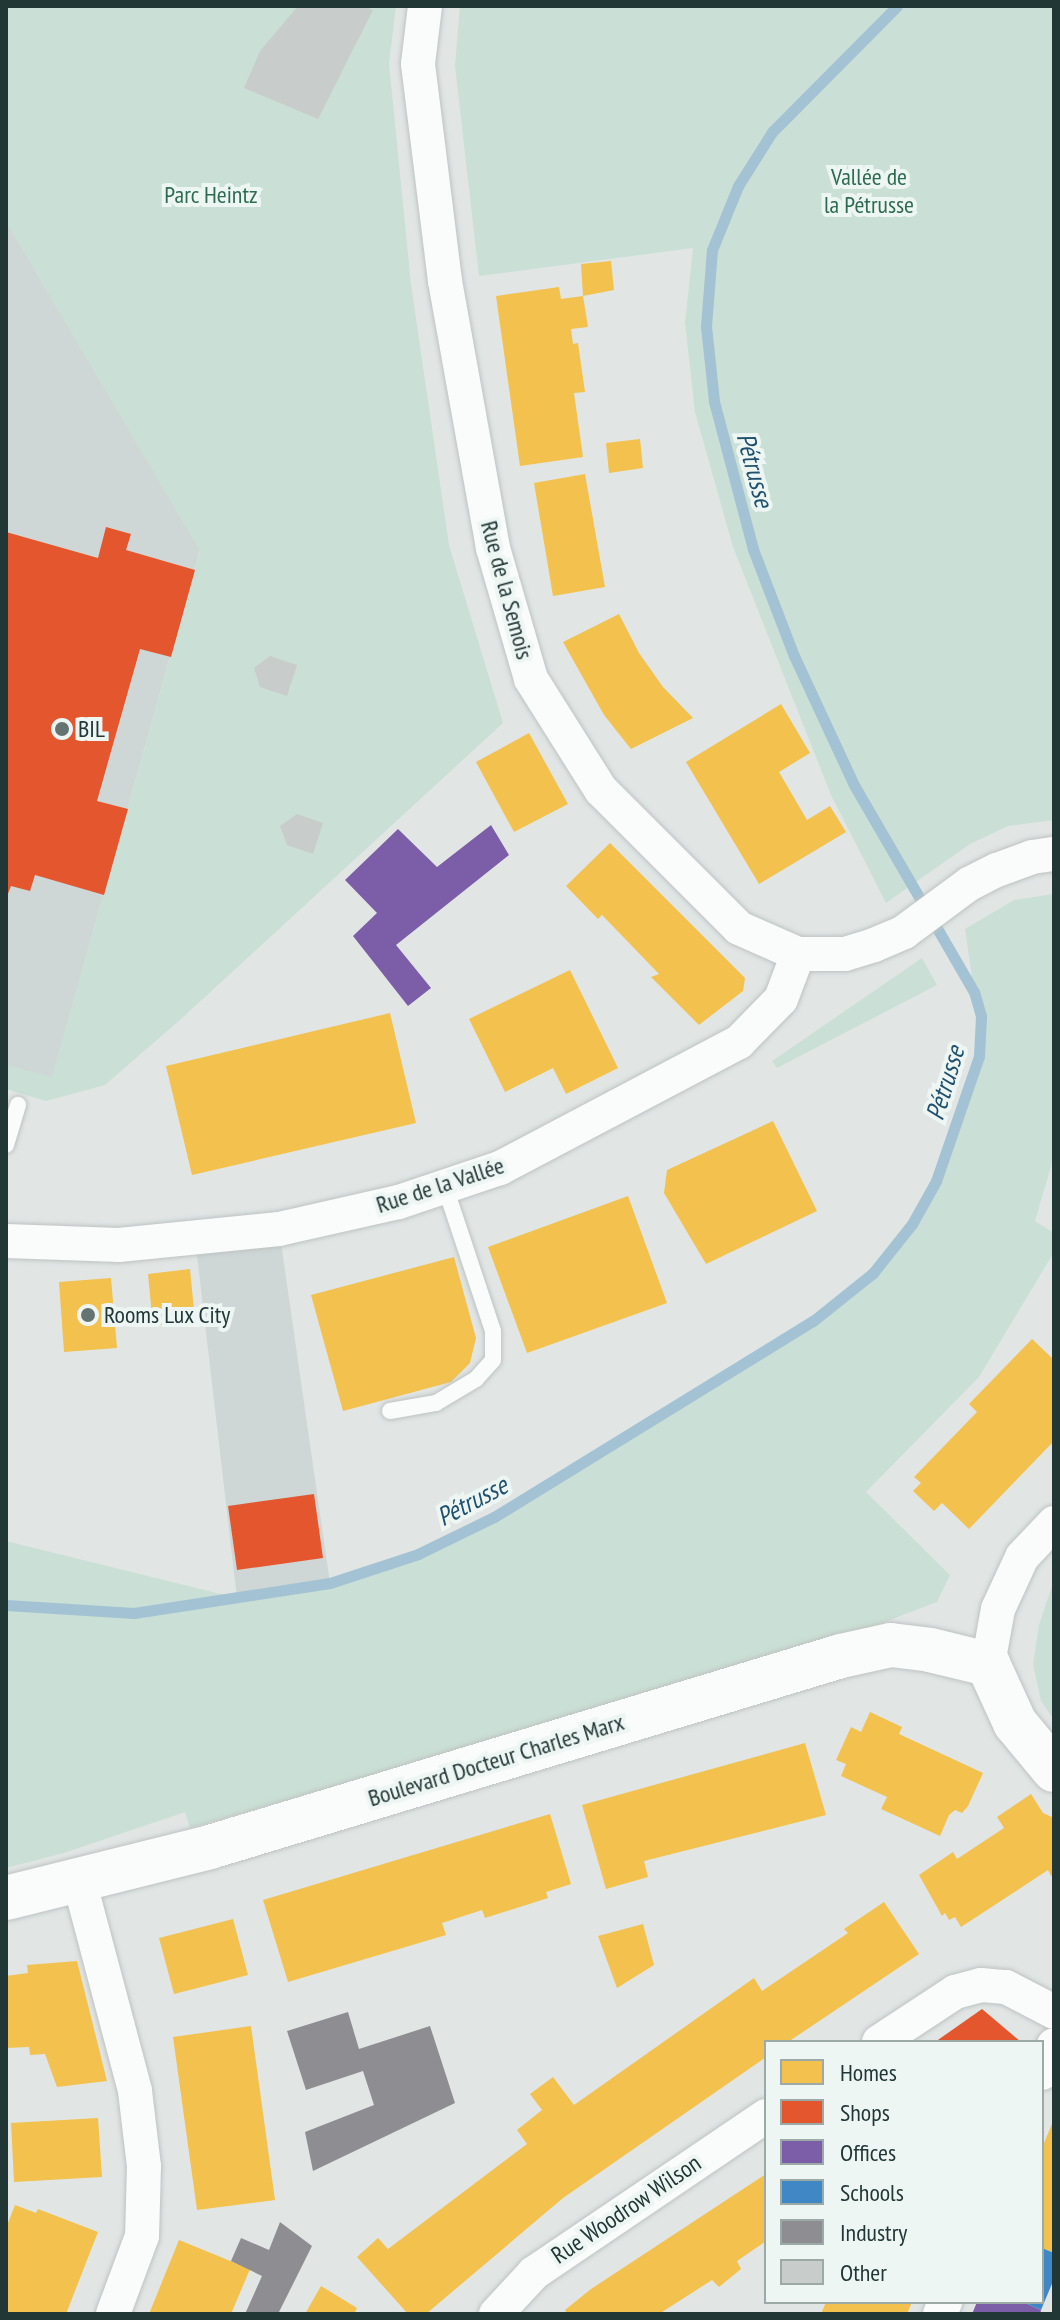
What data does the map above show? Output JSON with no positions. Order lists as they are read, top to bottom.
{
  "streets": {
    "main road": ["Boulevard Docteur Charles Marx"],
    "street": ["Rue de la Semois", "Rue de la Vallée", "Rue Woodrow Wilson"]
  },
  "crossings": [
    ["Rue de la Semois", "Rue de la Vallée"]
  ],
  "water": ["Pétrusse"],
  "parks": ["Vallée de la Pétrusse", "Parc Heintz"],
  "places": ["BIL", "Rooms Lux City"],
  "legend": [
    "Homes",
    "Shops",
    "Offices",
    "Schools",
    "Industry",
    "Other"
  ]
}
